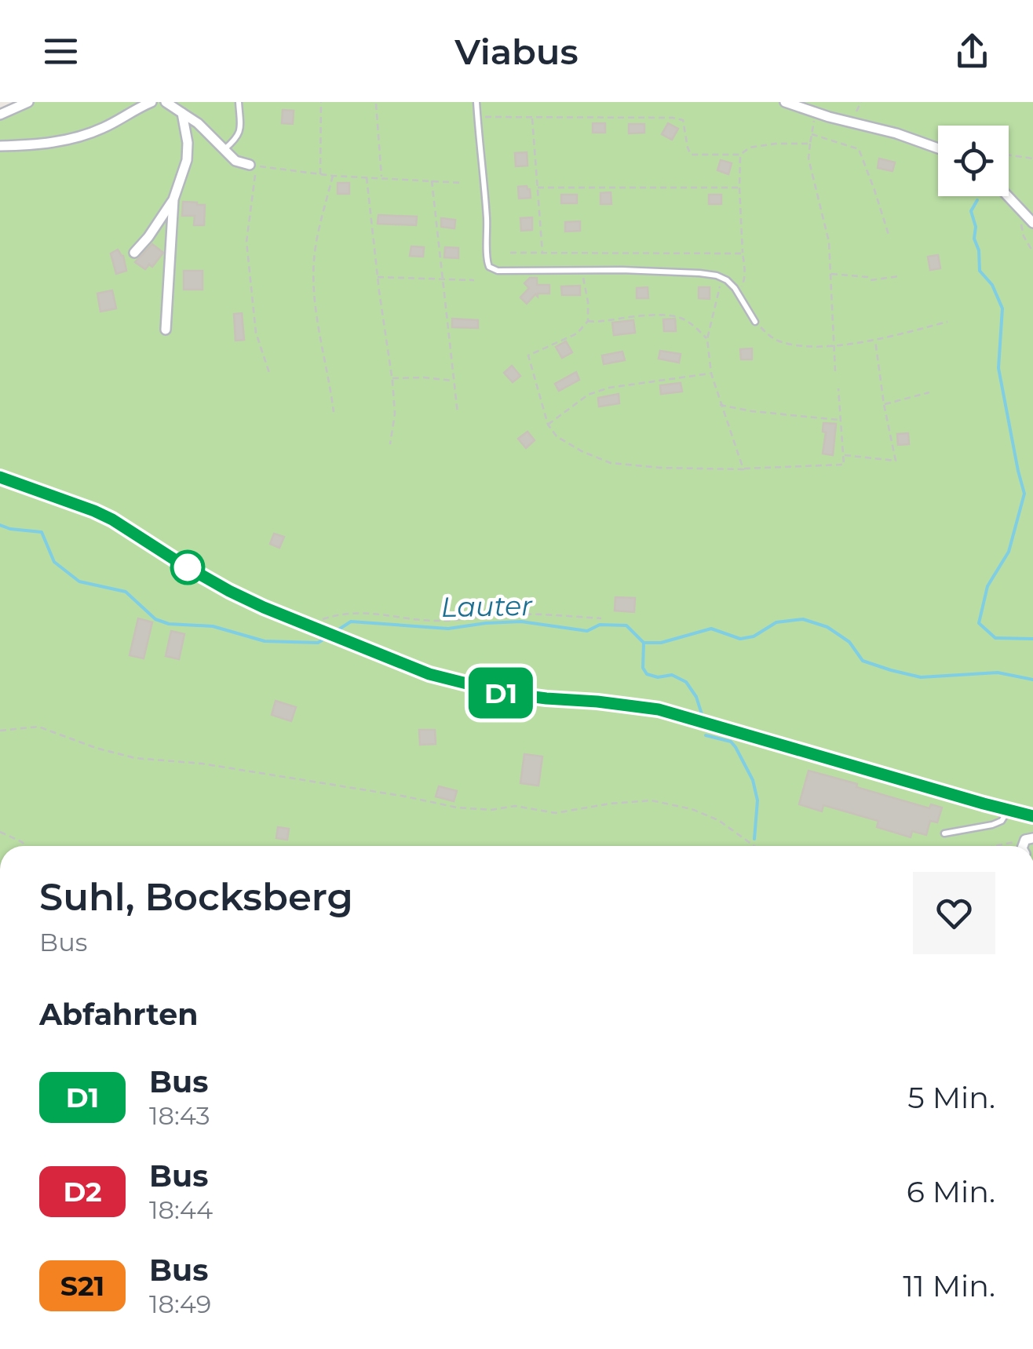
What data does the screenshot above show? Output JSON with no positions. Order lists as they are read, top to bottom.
{
  "water": ["Lauter"],
  "lines": ["bus line D1"],
  "page": {
    "header": "Viabus",
    "on_map": "D1",
    "heading": [
      ["Suhl, Bocksberg", "Bus"],
      "Abfahrten"
    ],
    "list": [
      {
        "mark": "D1",
        "name": "Bus",
        "note": "18:43",
        "value": "5 Min."
      },
      {
        "mark": "D2",
        "name": "Bus",
        "note": "18:44",
        "value": "6 Min."
      },
      {
        "mark": "S21",
        "name": "Bus",
        "note": "18:49",
        "value": "11 Min."
      }
    ]
  }
}
